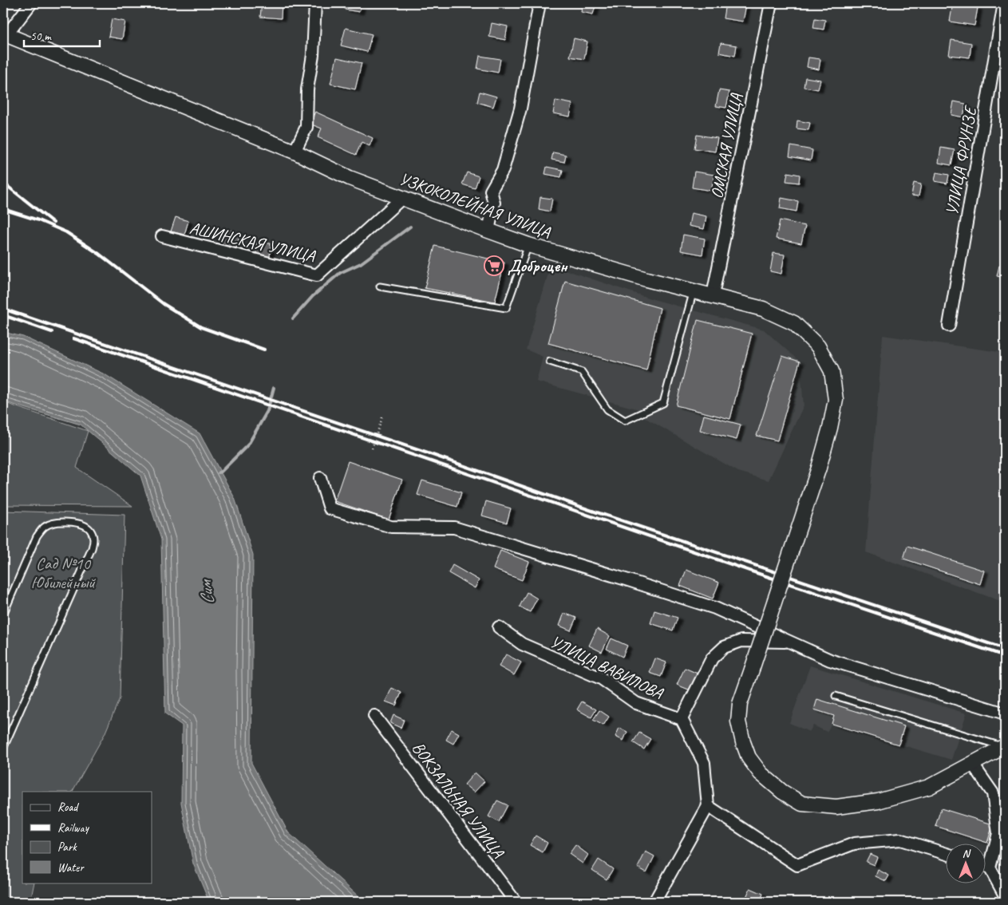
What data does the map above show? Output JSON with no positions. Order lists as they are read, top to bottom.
{
  "streets": {
    "street": [
      "ОМСКАЯ УЛИЦА",
      "УЛИЦА ФРУНЗЕ",
      "УЗКОКОЛЕЙНАЯ УЛИЦА",
      "АШИНСКАЯ УЛИЦА",
      "УЛИЦА ВАВИЛОВА",
      "ВОКЗАЛЬНАЯ УЛИЦА"
    ]
  },
  "crossings": [
    ["ОМСКАЯ УЛИЦА", "УЗКОКОЛЕЙНАЯ УЛИЦА"],
    ["УЗКОКОЛЕЙНАЯ УЛИЦА", "АШИНСКАЯ УЛИЦА"]
  ],
  "water": ["Сим"],
  "parks": ["Сад №10 Юбилейный"],
  "places": {
    "supermarket": ["Доброцен"]
  },
  "legend": [
    "Road",
    "Railway",
    "Park",
    "Water"
  ],
  "scale_bar": "50 m",
  "north": "top"
}
